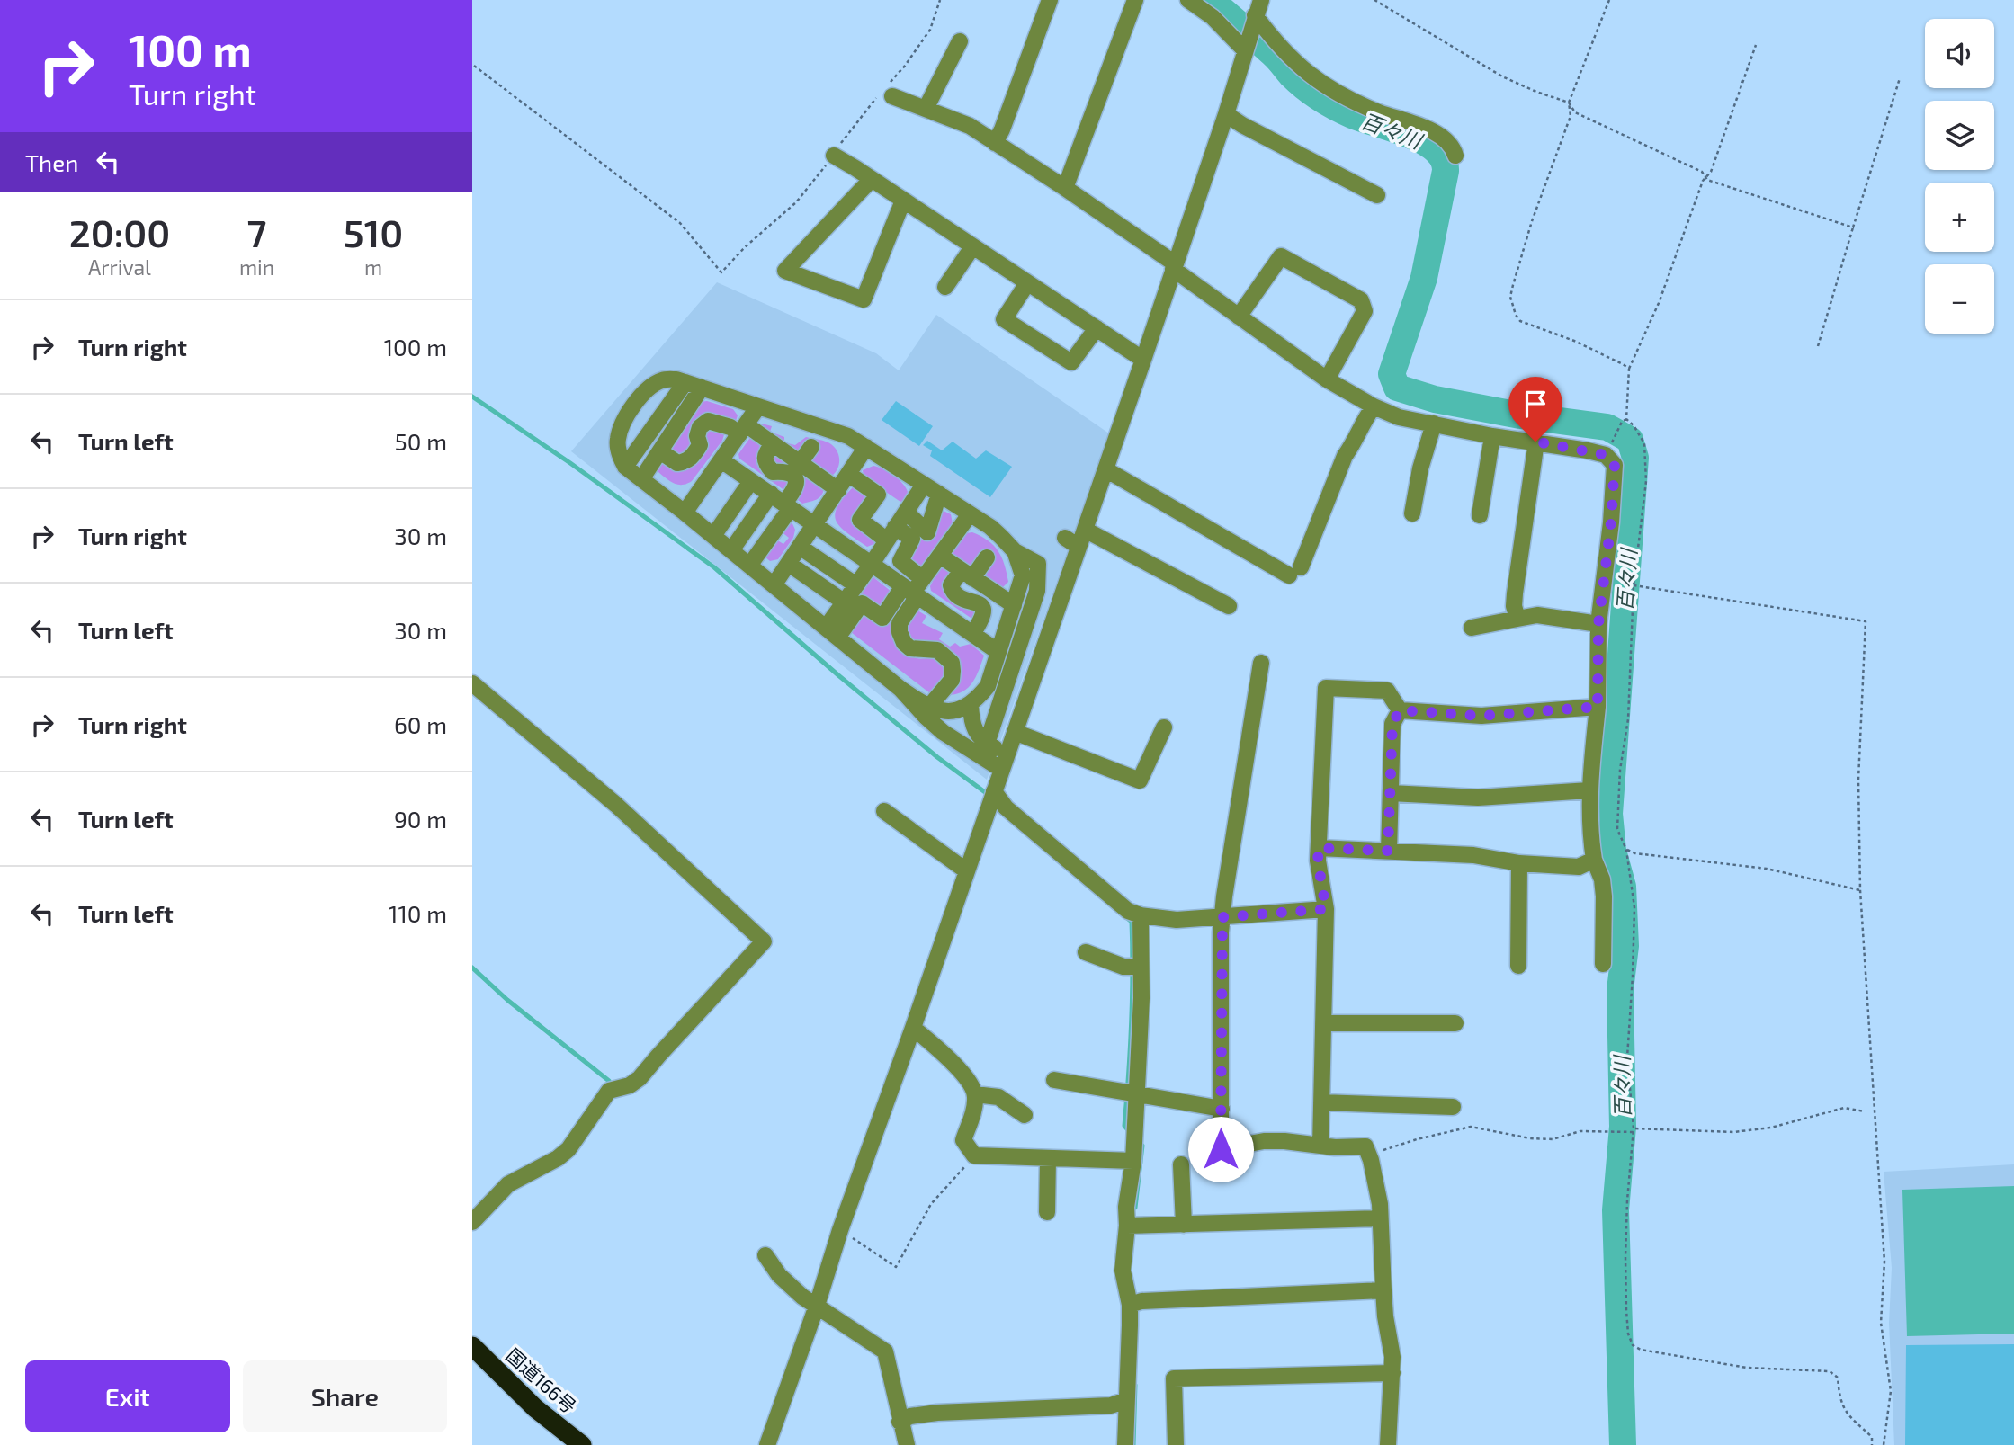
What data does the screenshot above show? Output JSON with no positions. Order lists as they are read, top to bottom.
{
  "streets": {
    "highway": ["国道166号"]
  },
  "water": ["百々川"],
  "page": {
    "turn": ["100 m", "Turn right"],
    "map_buttons": ["+", "−"],
    "then": "Then",
    "eta": [
      "20:00",
      "Arrival",
      "7",
      "min",
      "510",
      "m"
    ],
    "list": [
      {
        "name": "Turn right",
        "value": "100 m"
      },
      {
        "name": "Turn left",
        "value": "50 m"
      },
      {
        "name": "Turn right",
        "value": "30 m"
      },
      {
        "name": "Turn left",
        "value": "30 m"
      },
      {
        "name": "Turn right",
        "value": "60 m"
      },
      {
        "name": "Turn left",
        "value": "90 m"
      },
      {
        "name": "Turn left",
        "value": "110 m"
      }
    ],
    "buttons": ["Exit", "Share"]
  }
}
